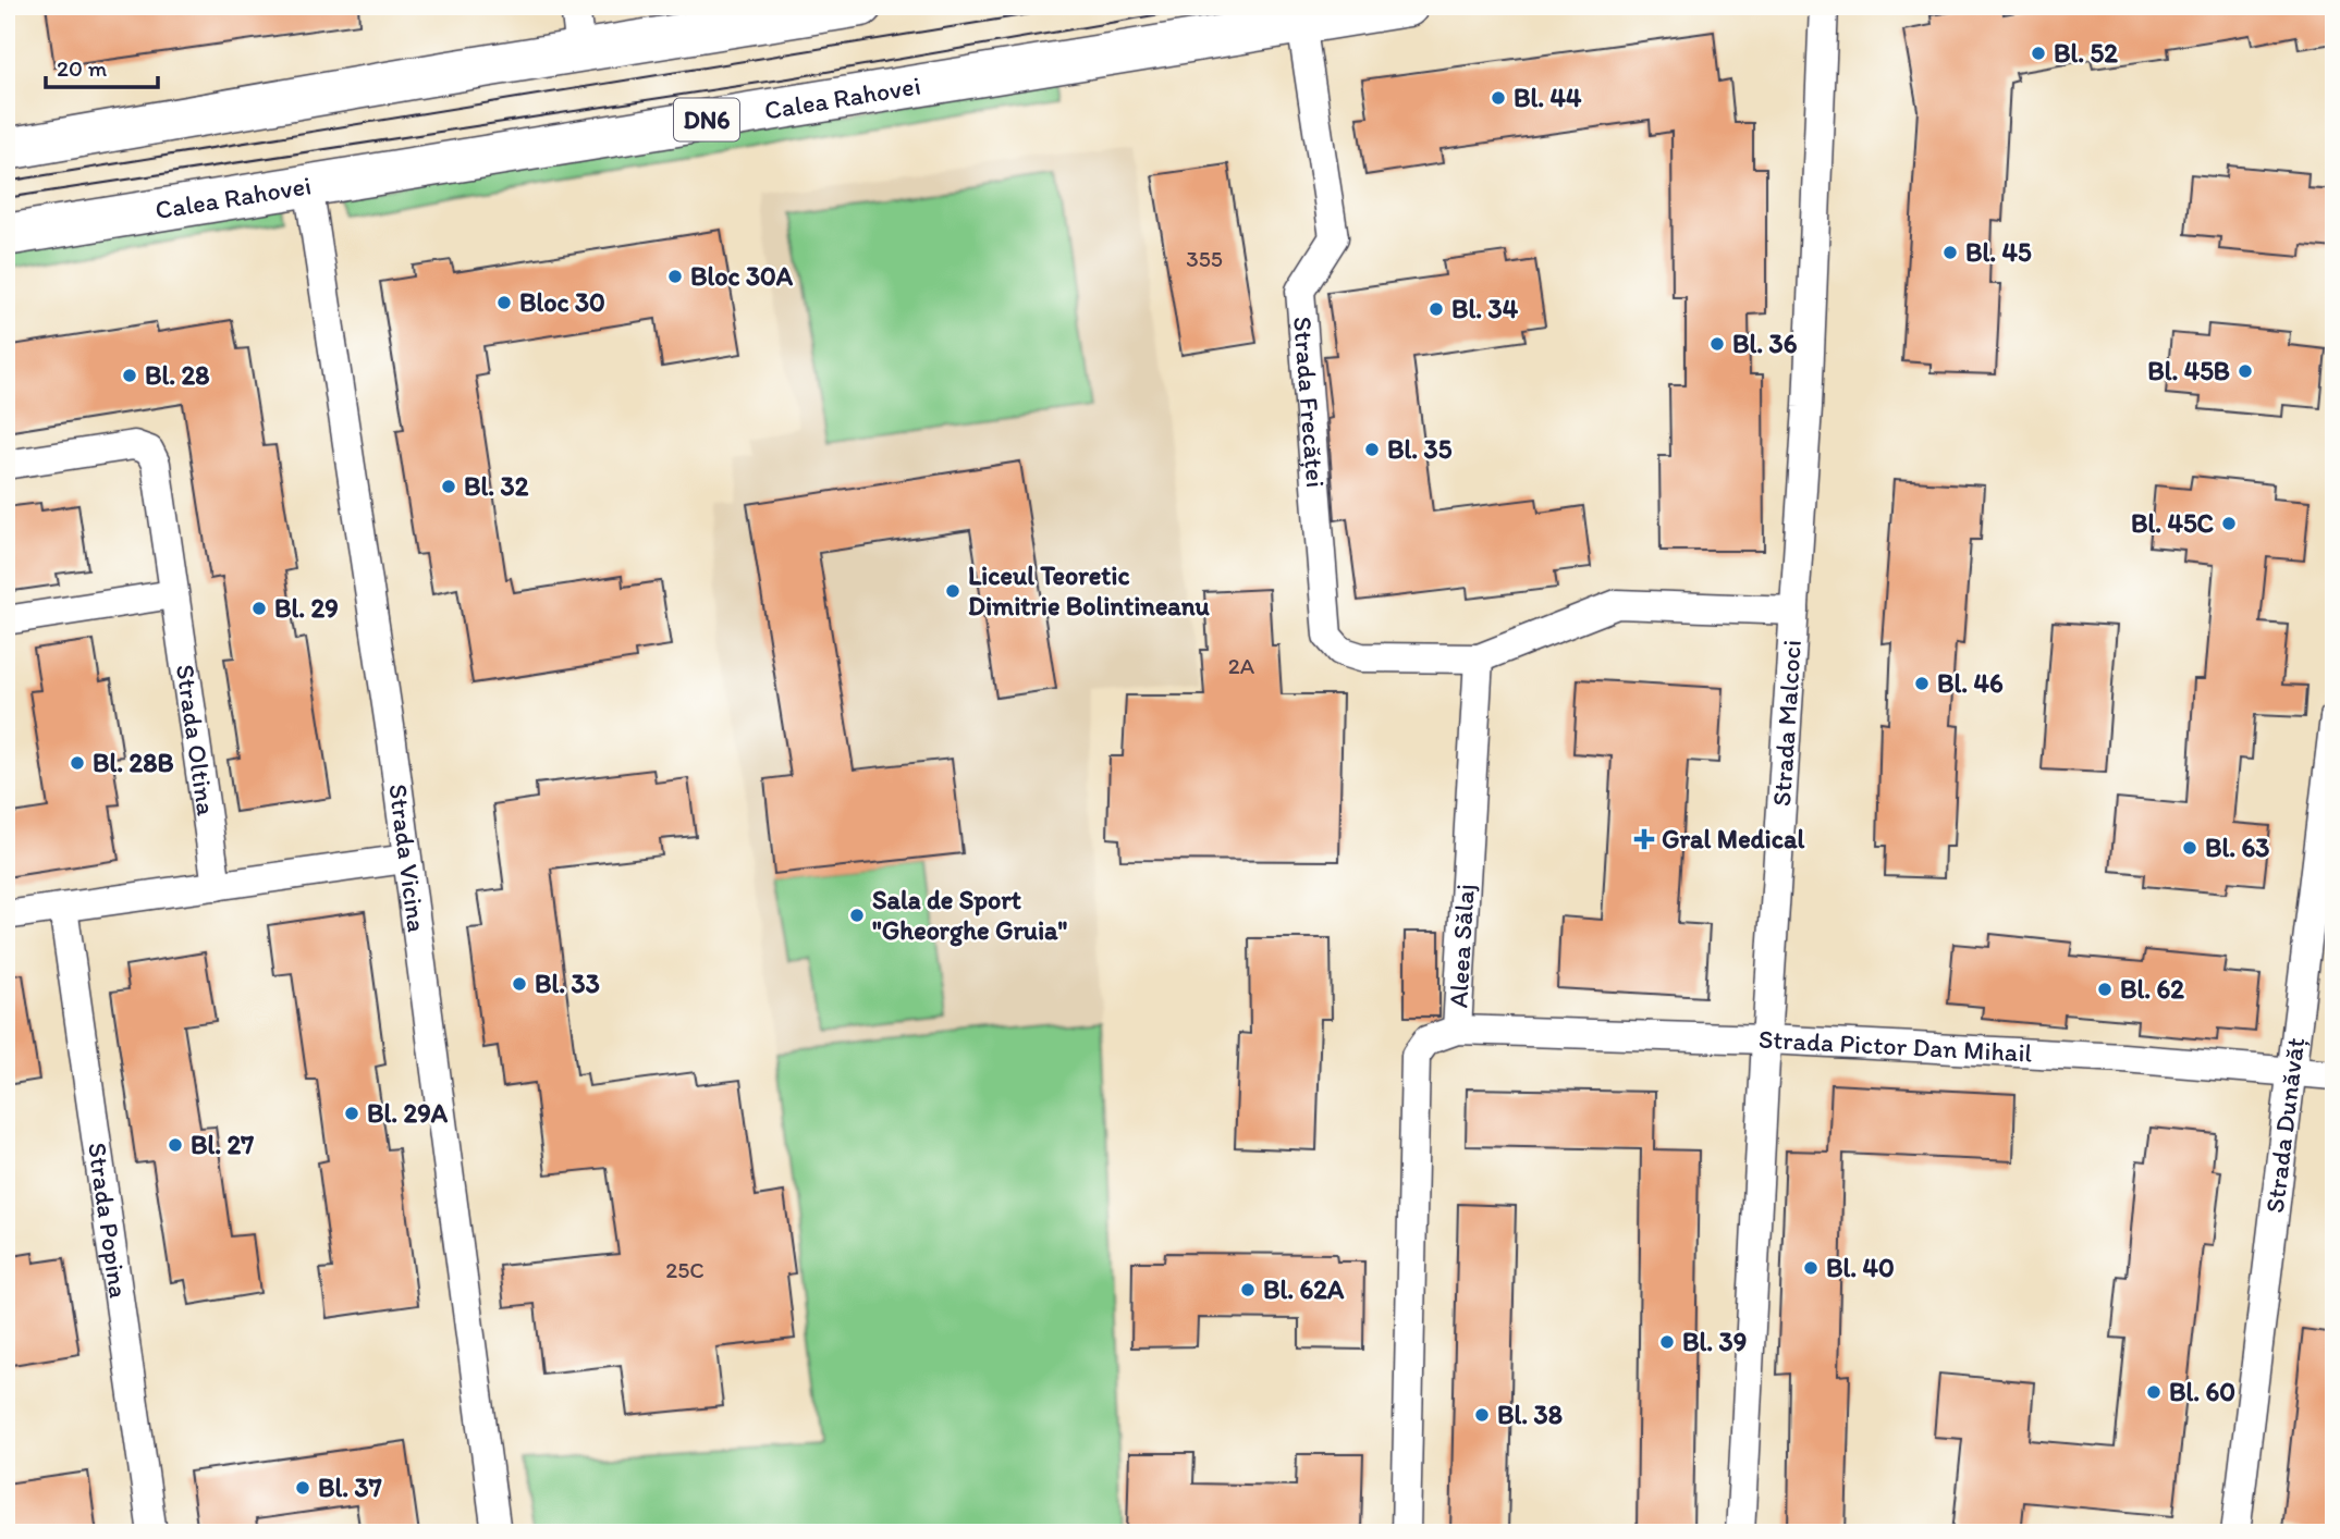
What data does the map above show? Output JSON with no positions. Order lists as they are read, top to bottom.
{
  "streets": {
    "main road": ["Calea Rahovei", "DN6"],
    "street": [
      "Strada Frecăței",
      "Strada Malcoci",
      "Strada Oltina",
      "Strada Vicina",
      "Aleea Sălaj",
      "Strada Pictor Dan Mihail",
      "Strada Dunăvăț",
      "Strada Popina"
    ]
  },
  "crossings": [
    ["Calea Rahovei", "Strada Frecăței"],
    ["Calea Rahovei", "Strada Vicina"],
    ["Strada Frecăței", "Aleea Sălaj"],
    ["Strada Malcoci", "Strada Pictor Dan Mihail"],
    ["Aleea Sălaj", "Strada Pictor Dan Mihail"],
    ["Strada Pictor Dan Mihail", "Strada Dunăvăț"]
  ],
  "places": {
    "other": [
      "Bl. 52",
      "Bl. 44",
      "Bl. 45",
      "Bloc 30A",
      "Bloc 30",
      "Bl. 34",
      "Bl. 36",
      "Bl. 45B",
      "Bl. 28",
      "Bl. 35",
      "Bl. 32",
      "Bl. 45C",
      "Liceul Teoretic Dimitrie Bolintineanu",
      "Bl. 29",
      "Bl. 46",
      "Bl. 28B",
      "Bl. 63",
      "Sala de Sport \"Gheorghe Gruia\"",
      "Bl. 33",
      "Bl. 62",
      "Bl. 29A",
      "Bl. 27",
      "Bl. 40",
      "Bl. 62A",
      "Bl. 39",
      "Bl. 60",
      "Bl. 38",
      "Bl. 37"
    ],
    "health": ["Gral Medical"]
  },
  "house_numbers": ["355", "2A", "25C"],
  "scale_bar": "20 m"
}
